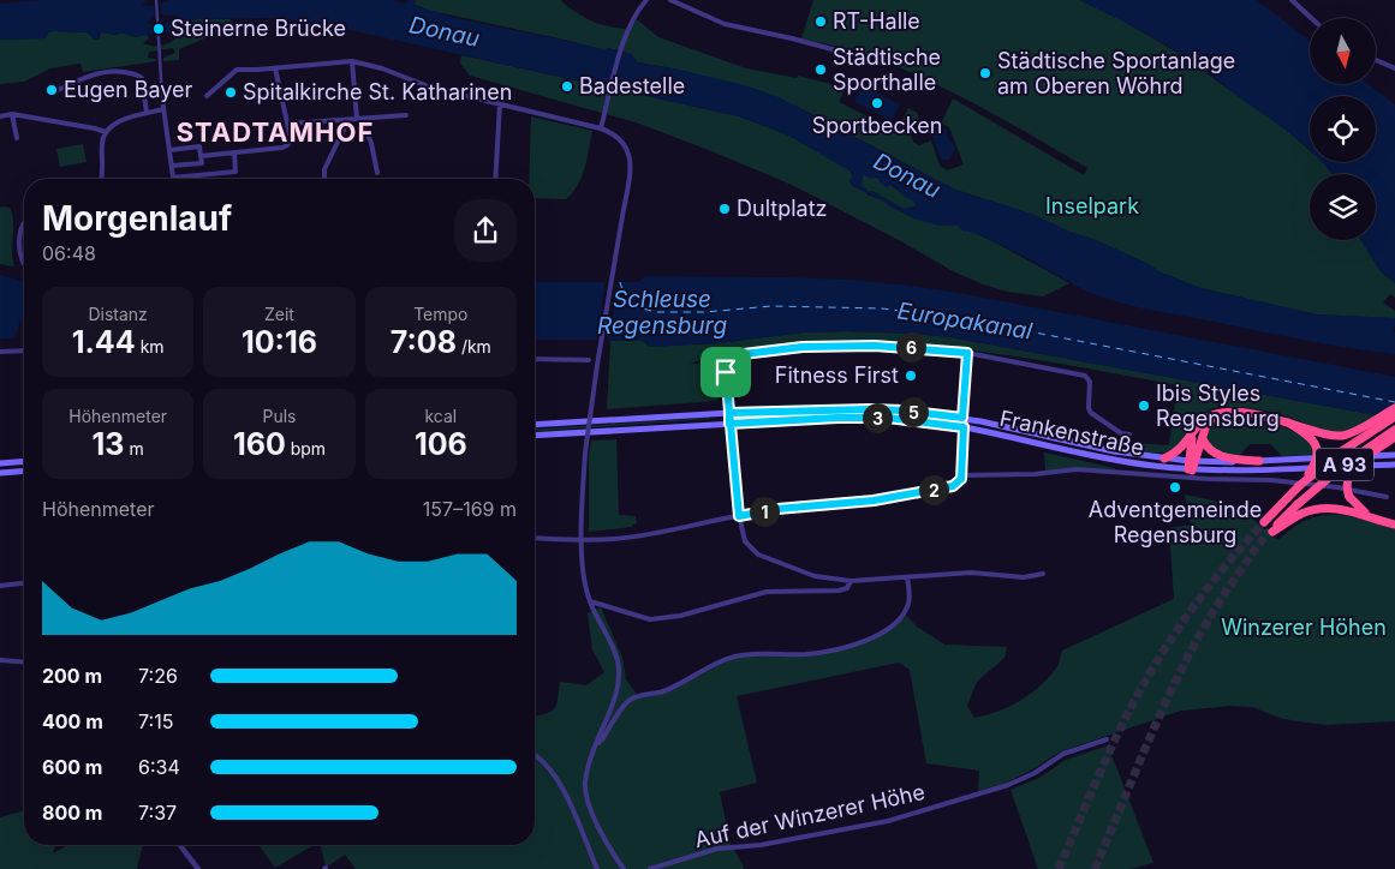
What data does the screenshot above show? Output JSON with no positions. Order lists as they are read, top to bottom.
{
  "streets": {
    "highway": ["A 93"],
    "main road": ["Frankenstraße"],
    "street": ["Auf der Winzerer Höhe"]
  },
  "districts": ["STADTAMHOF"],
  "water": ["Donau", "Schleuse Regensburg", "Europakanal"],
  "parks": ["Inselpark", "Winzerer Höhen"],
  "places": [
    "RT-Halle",
    "Steinerne Brücke",
    "Städtische Sporthalle",
    "Städtische Sportanlage am Oberen Wöhrd",
    "Badestelle",
    "Eugen Bayer",
    "Spitalkirche St. Katharinen",
    "Sportbecken",
    "Dultplatz",
    "Fitness First",
    "Ibis Styles Regensburg",
    "Adventgemeinde Regensburg"
  ],
  "north": "bottom",
  "page": {
    "heading": ["Morgenlauf", "06:48"],
    "stats": [
      ["Distanz", "1.44 km"],
      ["Zeit", "10:16"],
      ["Tempo", "7:08 /km"],
      ["Höhenmeter", "13 m"],
      ["Puls", "160 bpm"],
      ["kcal", "106"]
    ],
    "pins": [
      "6",
      "5",
      "3",
      "2",
      "1"
    ],
    "chart": ["Höhenmeter", "157–169 m"],
    "list": [
      {
        "name": "200 m",
        "note": "7:26"
      },
      {
        "name": "400 m",
        "note": "7:15"
      },
      {
        "name": "600 m",
        "note": "6:34"
      },
      {
        "name": "800 m",
        "note": "7:37"
      }
    ]
  }
}
